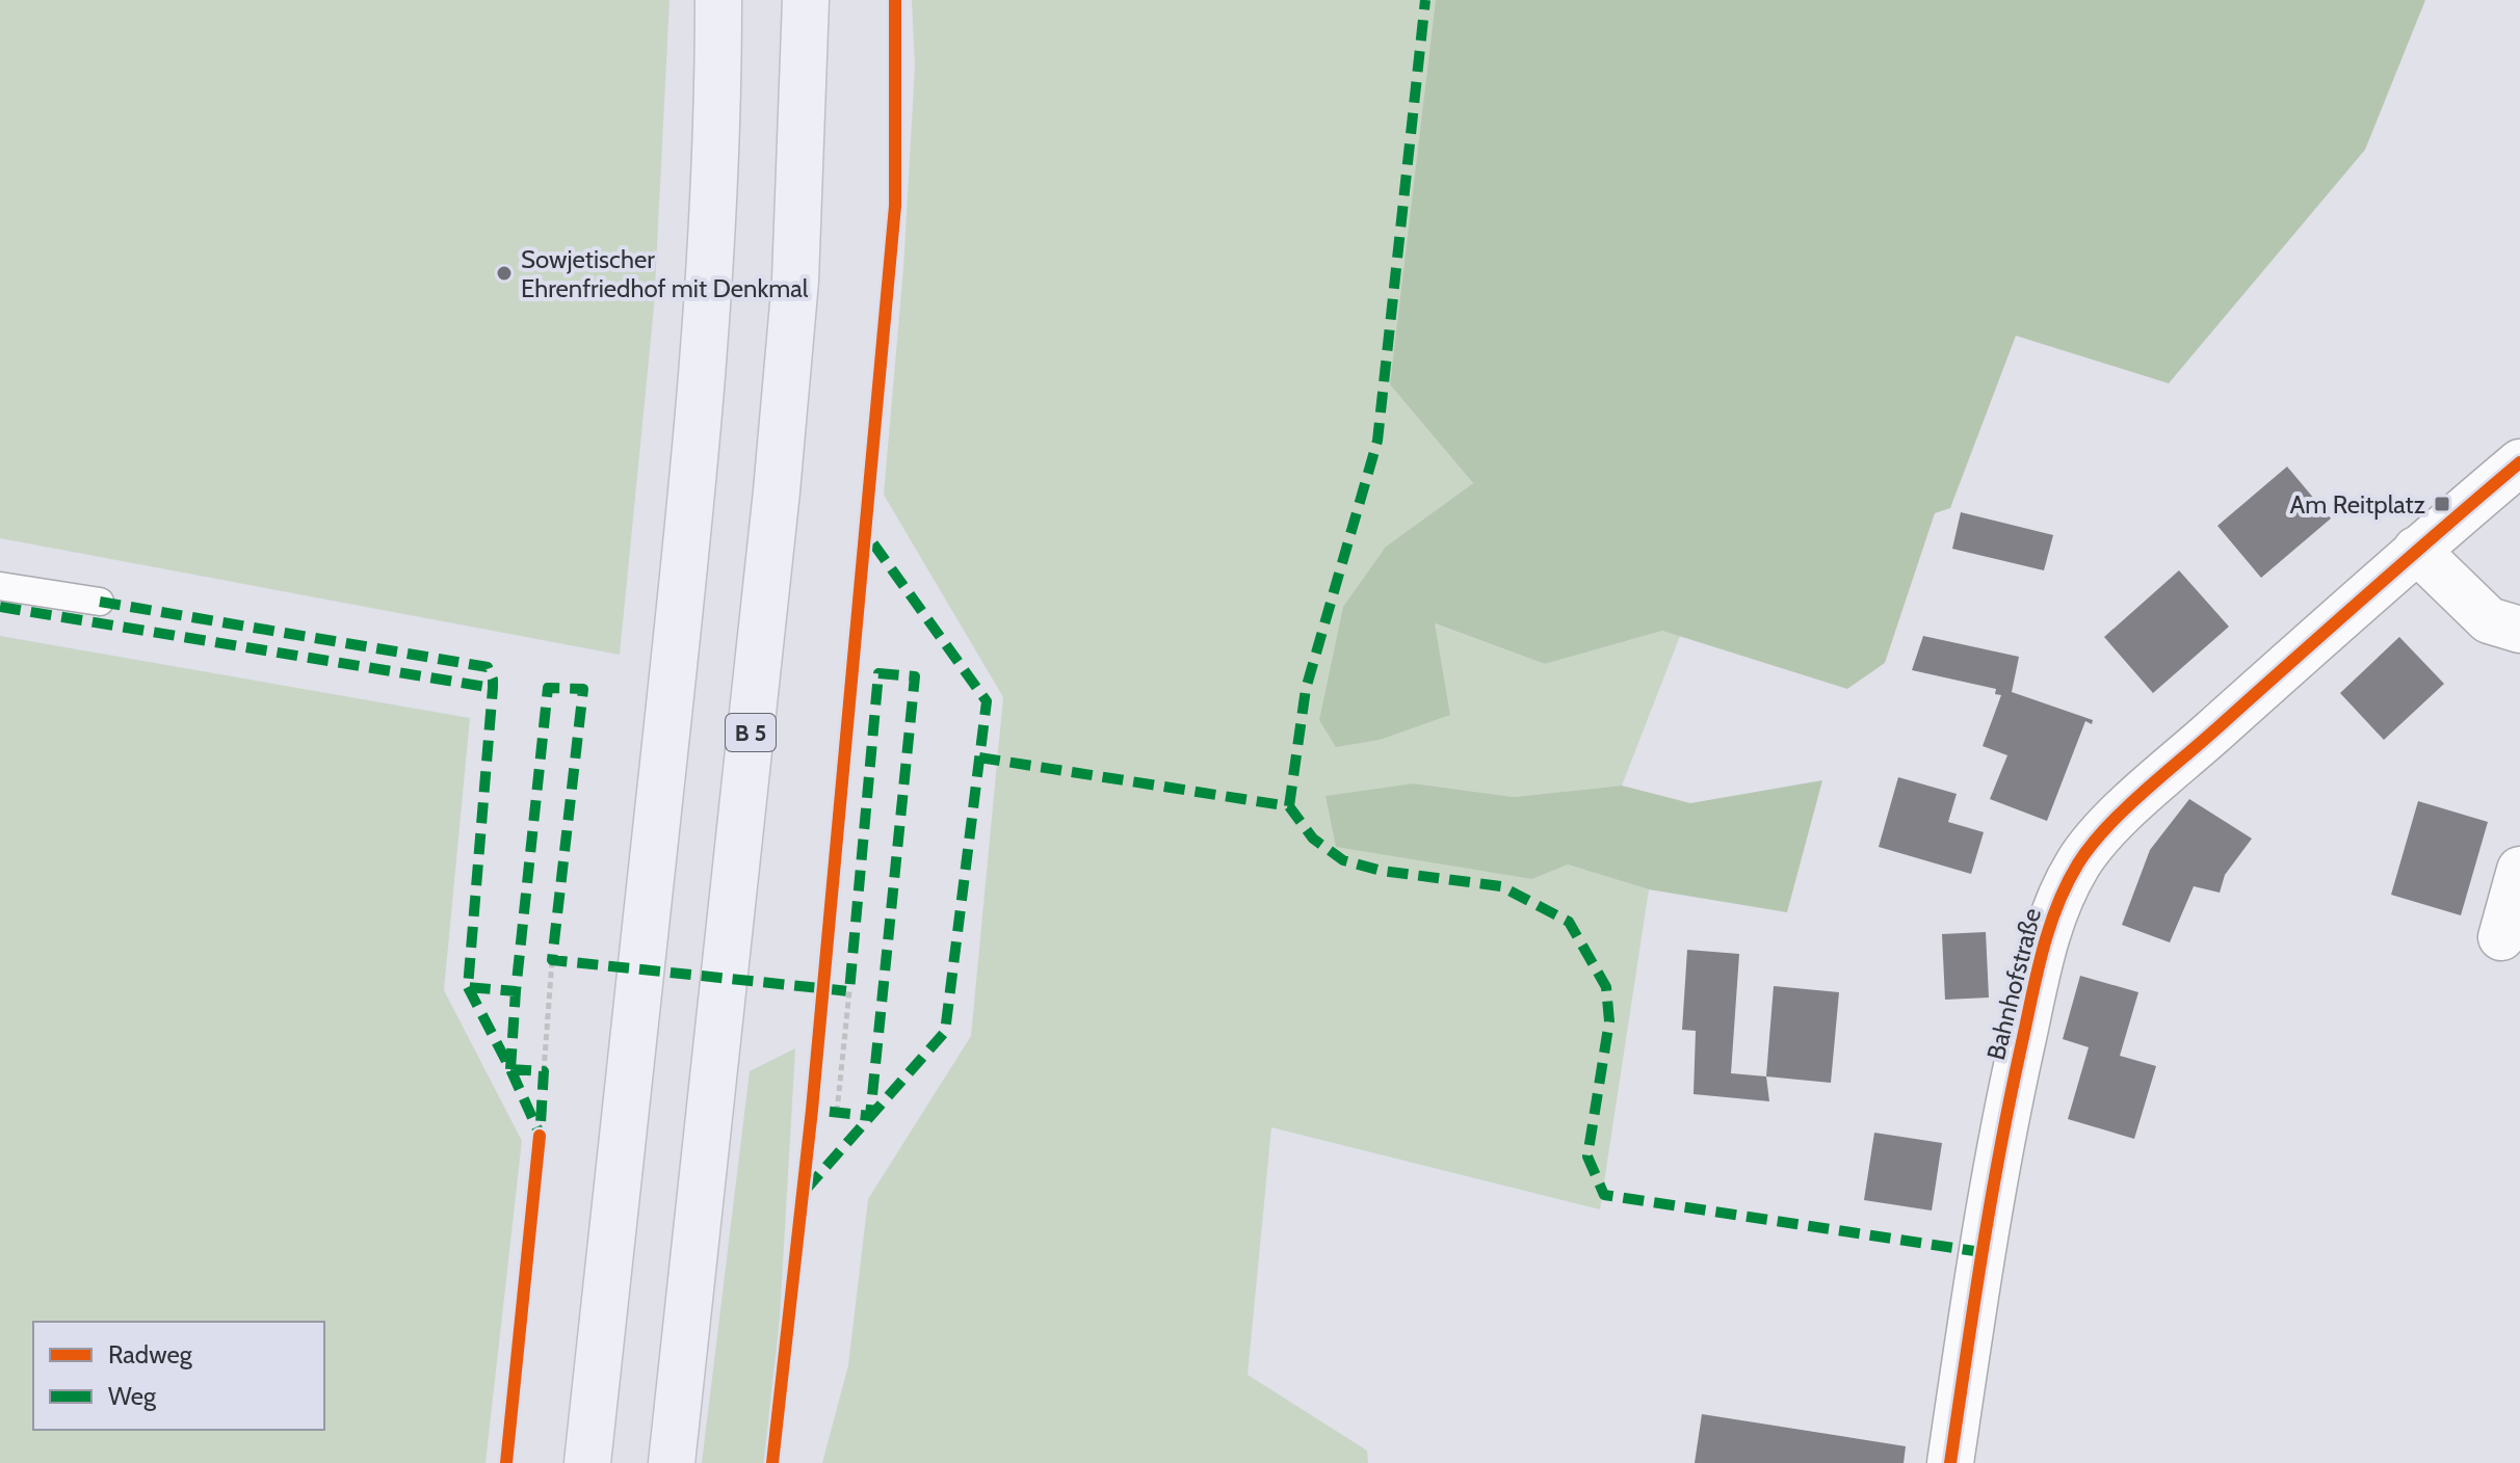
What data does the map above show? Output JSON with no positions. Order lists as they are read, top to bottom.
{
  "streets": {
    "highway": ["B 5"],
    "street": ["Bahnhofstraße"]
  },
  "places": {
    "other": ["Sowjetischer Ehrenfriedhof mit Denkmal"],
    "transit": ["Am Reitplatz"]
  },
  "legend": ["Radweg", "Weg"]
}
